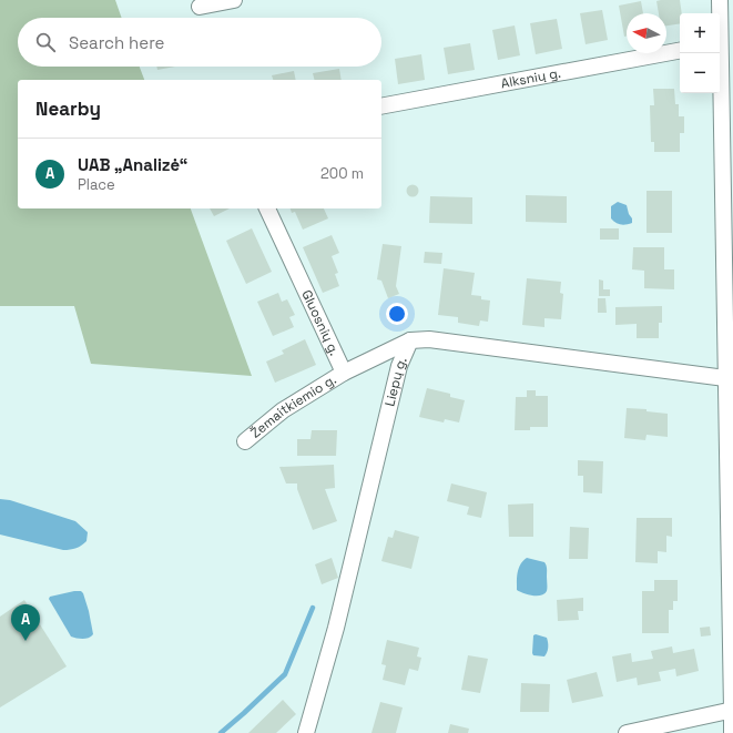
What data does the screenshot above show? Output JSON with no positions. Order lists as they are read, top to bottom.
{
  "streets": {
    "street": [
      "Alksnių g.",
      "Gluosnių g.",
      "Liepų g.",
      "Žemaitkiemio g."
    ]
  },
  "crossings": [
    ["Gluosnių g.", "Žemaitkiemio g."]
  ],
  "north": "left",
  "page": {
    "map_buttons": ["+", "−"],
    "search": "Search here",
    "heading": "Nearby",
    "list": [
      {
        "mark": "A",
        "name": "UAB „Analizė“",
        "note": "Place",
        "value": "200 m"
      }
    ],
    "pins": "A"
  }
}
